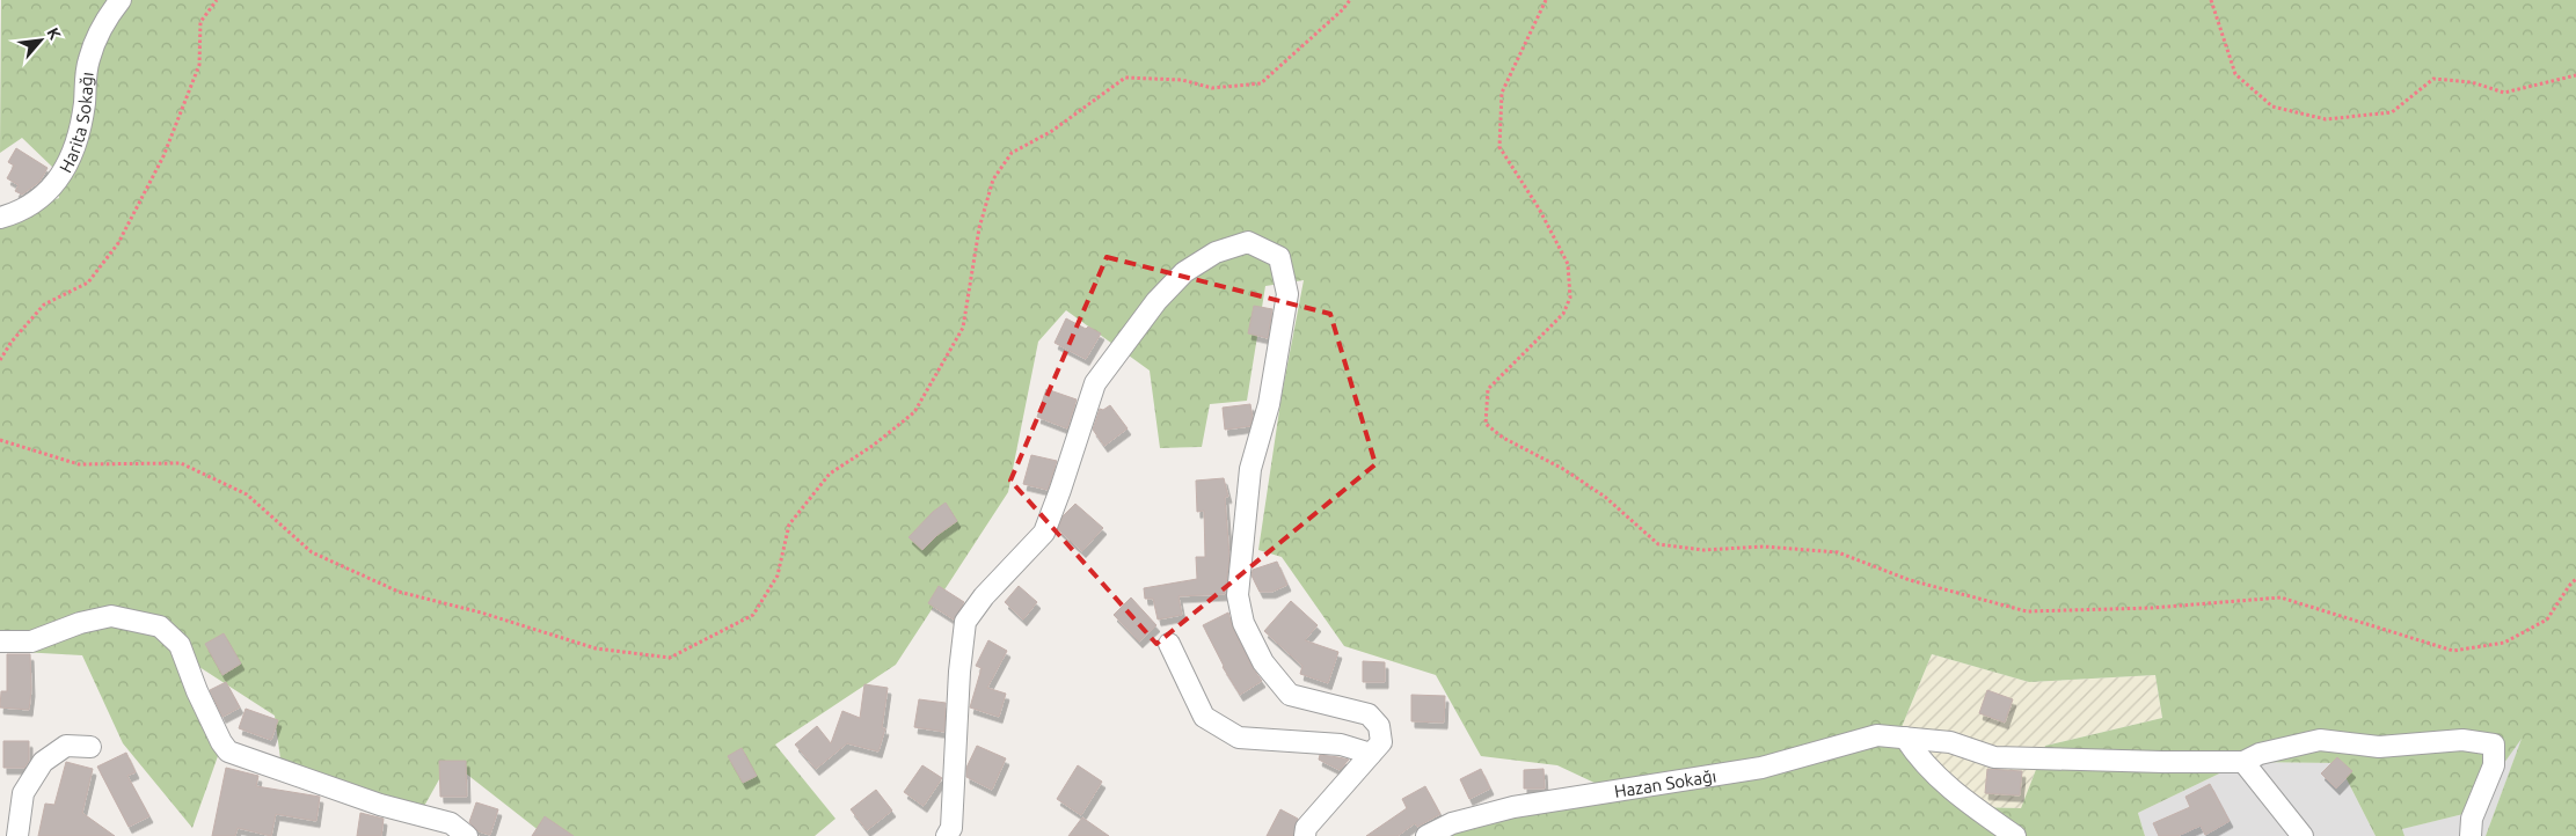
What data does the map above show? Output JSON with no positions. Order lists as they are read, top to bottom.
{
  "streets": {
    "street": ["Harita Sokağı", "Hazan Sokağı"]
  },
  "north": "top right"
}
